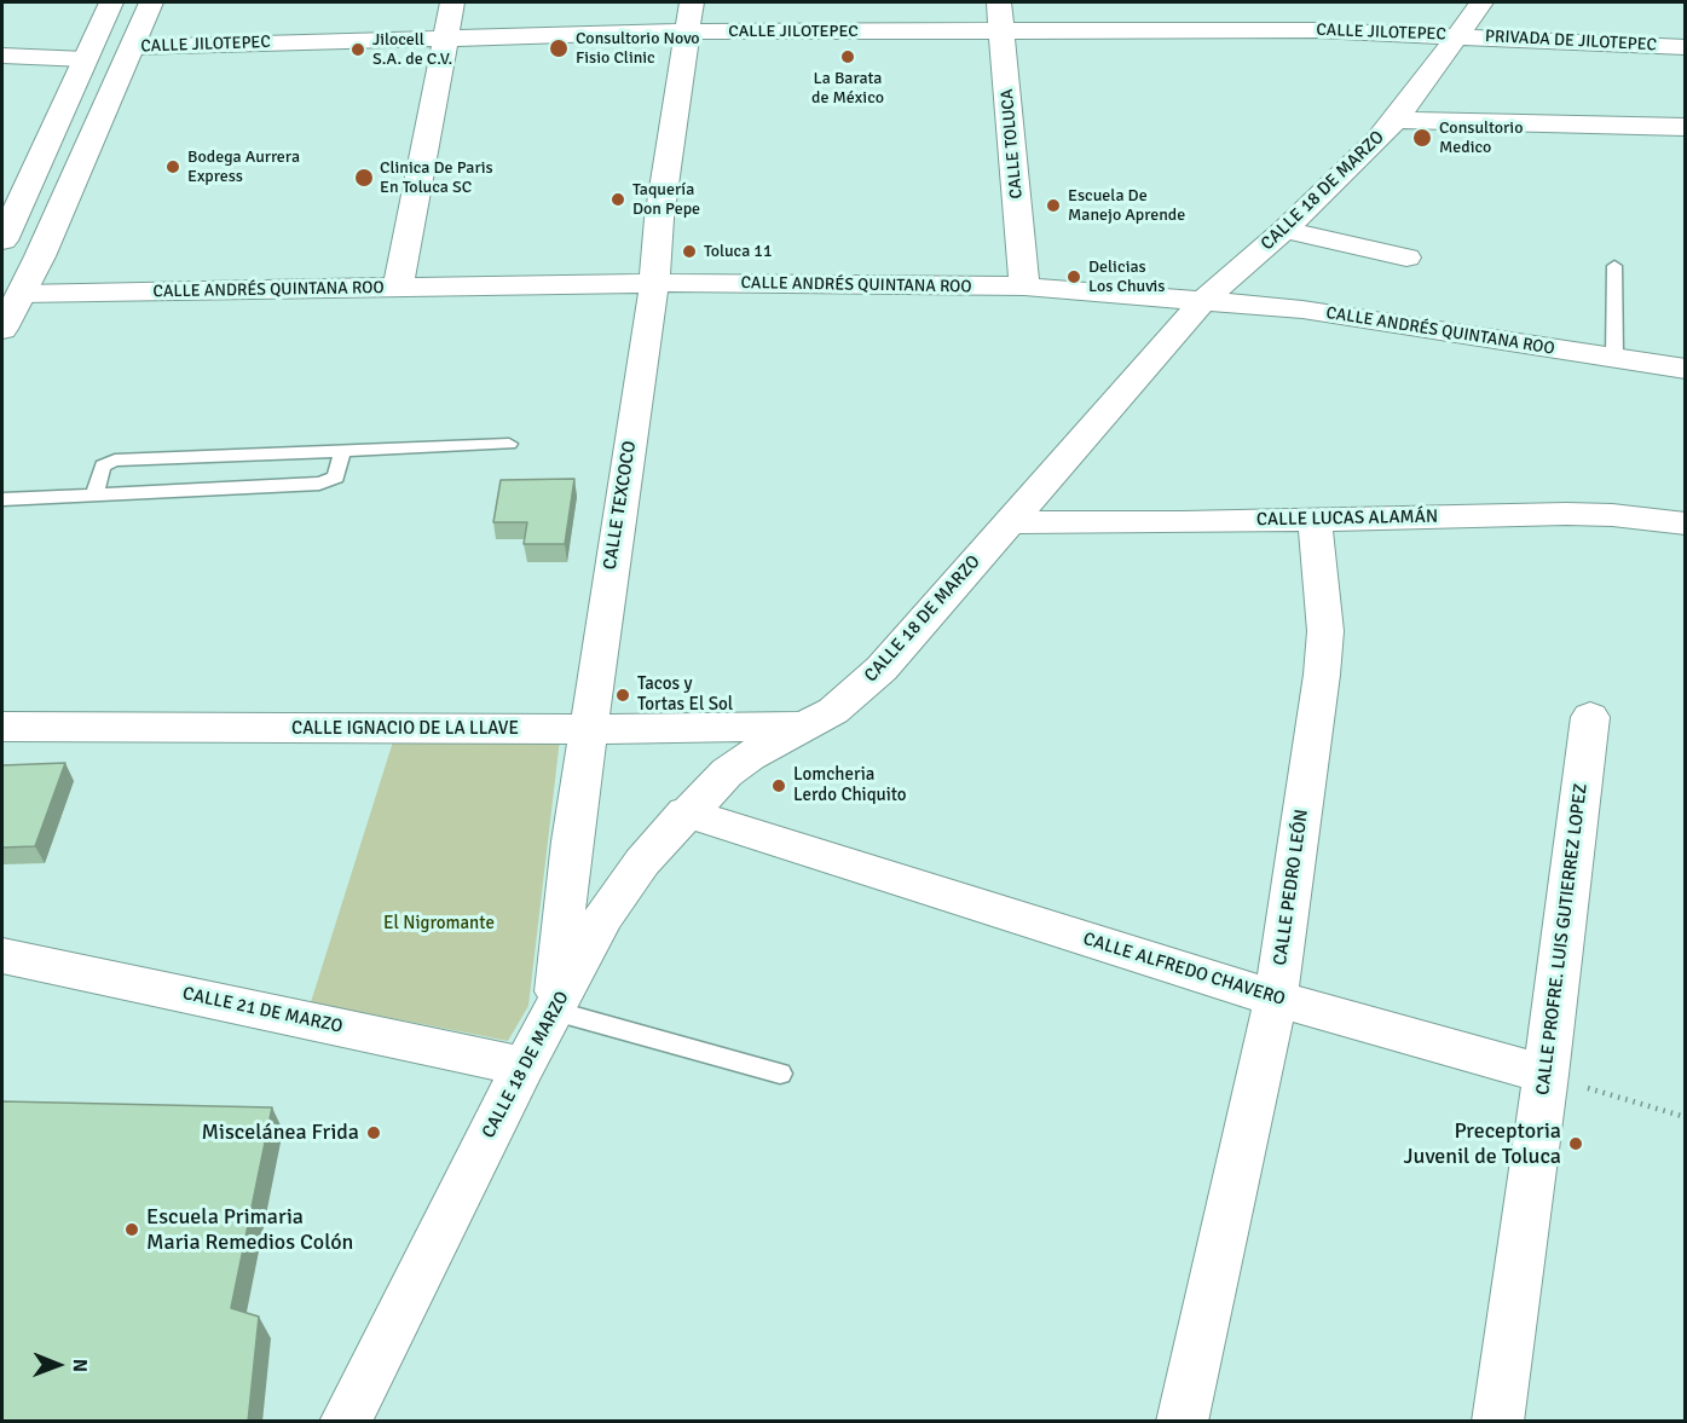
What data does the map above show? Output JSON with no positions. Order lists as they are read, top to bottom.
{
  "streets": {
    "street": [
      "CALLE JILOTEPEC",
      "PRIVADA DE JILOTEPEC",
      "CALLE TOLUCA",
      "CALLE 18 DE MARZO",
      "CALLE ANDRÉS QUINTANA ROO",
      "CALLE TEXCOCO",
      "CALLE LUCAS ALAMÁN",
      "CALLE IGNACIO DE LA LLAVE",
      "CALLE PEDRO LEÓN",
      "CALLE PROFRE. LUIS GUTIERREZ LOPEZ",
      "CALLE ALFREDO CHAVERO",
      "CALLE 21 DE MARZO"
    ]
  },
  "crossings": [
    ["CALLE JILOTEPEC", "PRIVADA DE JILOTEPEC"],
    ["CALLE JILOTEPEC", "CALLE TOLUCA"],
    ["CALLE JILOTEPEC", "CALLE 18 DE MARZO"],
    ["CALLE JILOTEPEC", "CALLE TEXCOCO"],
    ["PRIVADA DE JILOTEPEC", "CALLE 18 DE MARZO"],
    ["CALLE TOLUCA", "CALLE ANDRÉS QUINTANA ROO"],
    ["CALLE 18 DE MARZO", "CALLE ANDRÉS QUINTANA ROO"],
    ["CALLE 18 DE MARZO", "CALLE TEXCOCO"],
    ["CALLE 18 DE MARZO", "CALLE LUCAS ALAMÁN"],
    ["CALLE 18 DE MARZO", "CALLE IGNACIO DE LA LLAVE"],
    ["CALLE 18 DE MARZO", "CALLE ALFREDO CHAVERO"],
    ["CALLE 18 DE MARZO", "CALLE 21 DE MARZO"],
    ["CALLE ANDRÉS QUINTANA ROO", "CALLE TEXCOCO"],
    ["CALLE TEXCOCO", "CALLE IGNACIO DE LA LLAVE"],
    ["CALLE LUCAS ALAMÁN", "CALLE PEDRO LEÓN"],
    ["CALLE PEDRO LEÓN", "CALLE ALFREDO CHAVERO"],
    ["CALLE PROFRE. LUIS GUTIERREZ LOPEZ", "CALLE ALFREDO CHAVERO"]
  ],
  "parks": ["El Nigromante"],
  "places": [
    "Consultorio Novo Fisio Clinic",
    "Jilocell S.A. de C.V.",
    "La Barata de México",
    "Consultorio Medico",
    "Bodega Aurrera Express",
    "Clinica De Paris En Toluca SC",
    "Taquería Don Pepe",
    "Escuela De Manejo Aprende",
    "Toluca 11",
    "Delicias Los Chuvis",
    "Tacos y Tortas El Sol",
    "Lomcheria Lerdo Chiquito",
    "Miscelánea Frida",
    "Preceptoria Juvenil de Toluca",
    "Escuela Primaria Maria Remedios Colón"
  ],
  "north": "right"
}
